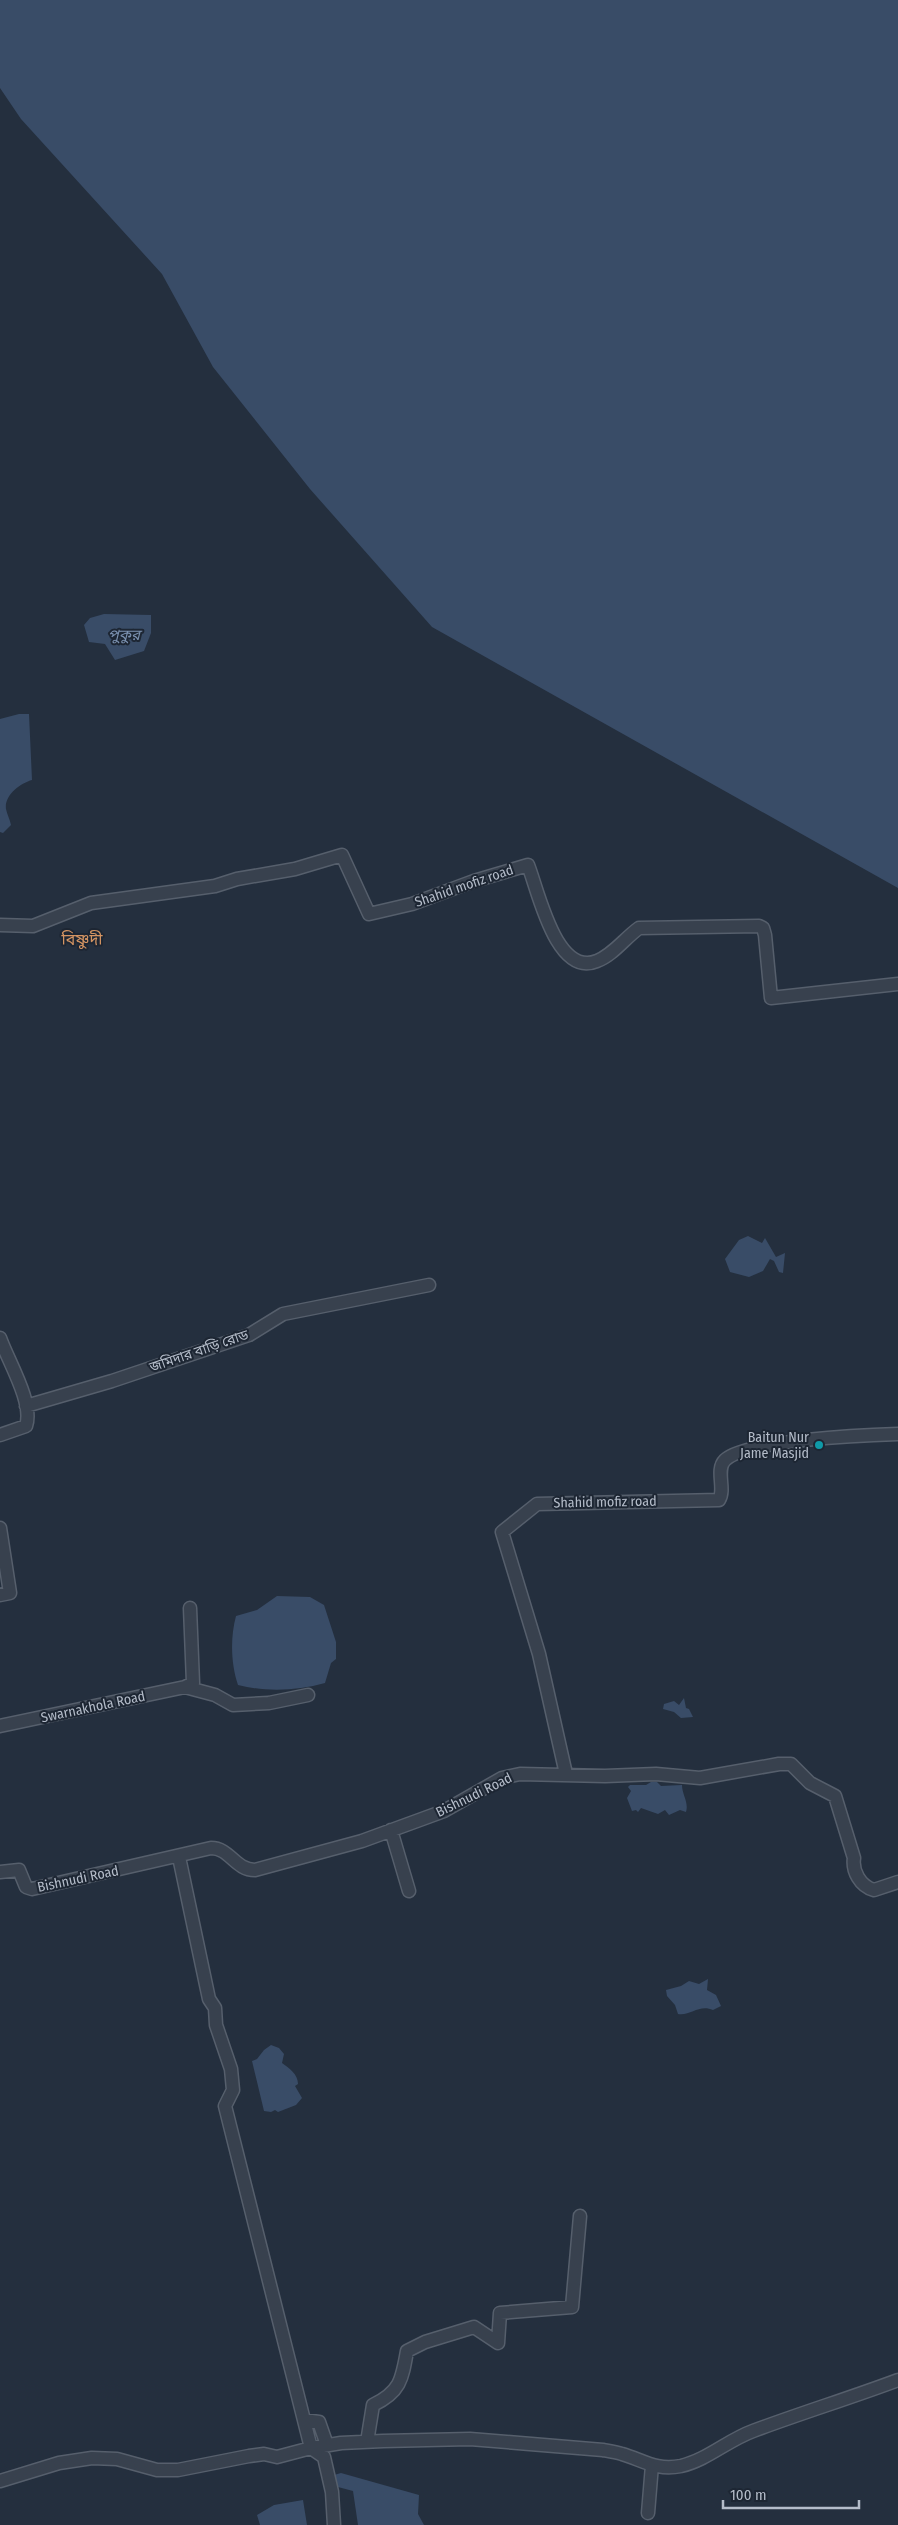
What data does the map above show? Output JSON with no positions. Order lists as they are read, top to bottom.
{
  "streets": {
    "street": [
      "Shahid mofiz road",
      "জমিদার বাড়ি রোড",
      "Swarnakhola Road",
      "Bishnudi Road"
    ]
  },
  "crossings": [
    ["Shahid mofiz road", "Bishnudi Road"]
  ],
  "districts": ["বিষ্ণুদী"],
  "water": ["পুকুর"],
  "places": ["Baitun Nur Jame Masjid"],
  "scale_bar": "100 m"
}
